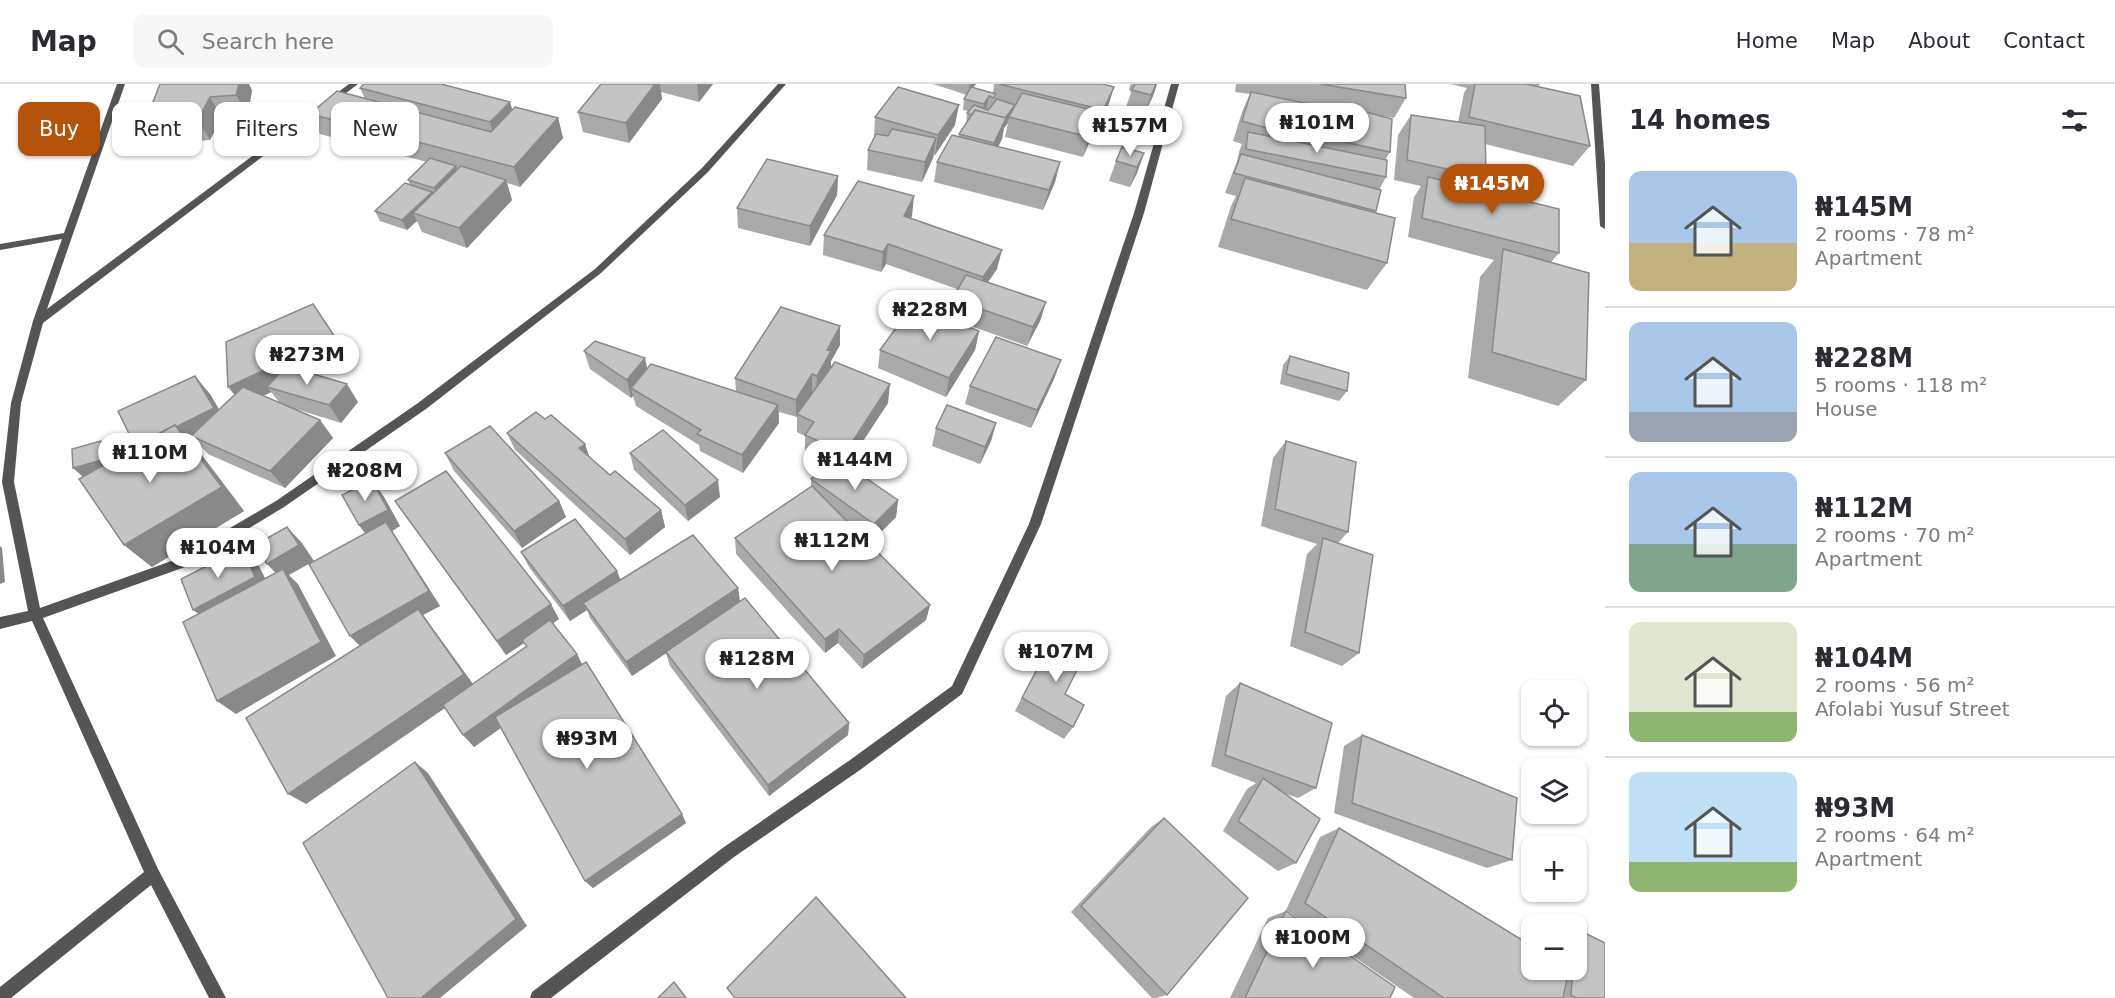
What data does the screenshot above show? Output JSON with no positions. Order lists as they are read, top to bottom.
{
  "page": {
    "header": "Map",
    "search": "Search here",
    "nav": [
      "Home",
      "Map",
      "About",
      "Contact"
    ],
    "heading": "14 homes",
    "chip": [
      "Buy",
      "Rent",
      "Filters",
      "New"
    ],
    "price": [
      "₦101M",
      "₦157M",
      "₦145M",
      "₦228M",
      "₦273M",
      "₦110M",
      "₦144M",
      "₦208M",
      "₦112M",
      "₦104M",
      "₦107M",
      "₦128M",
      "₦93M",
      "₦100M"
    ],
    "list": [
      {
        "name": "₦145M",
        "note": "2 rooms · 78 m² · Apartment"
      },
      {
        "name": "₦228M",
        "note": "5 rooms · 118 m² · House"
      },
      {
        "name": "₦112M",
        "note": "2 rooms · 70 m² · Apartment"
      },
      {
        "name": "₦104M",
        "note": "2 rooms · 56 m² · Afolabi Yusuf Street"
      },
      {
        "name": "₦93M",
        "note": "2 rooms · 64 m² · Apartment"
      }
    ],
    "map_buttons": ["+", "−"]
  }
}
